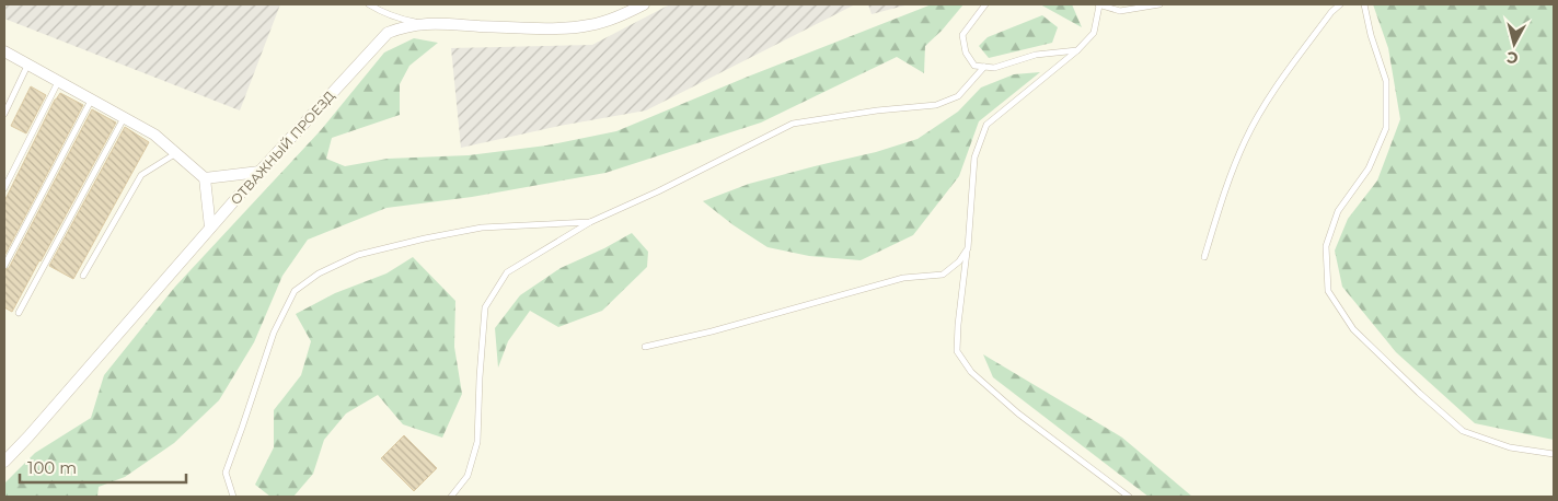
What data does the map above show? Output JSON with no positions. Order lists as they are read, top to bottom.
{
  "streets": {
    "street": ["ОТВАЖНЫЙ ПРОЕЗД"]
  },
  "scale_bar": "100 m",
  "north": "bottom"
}
